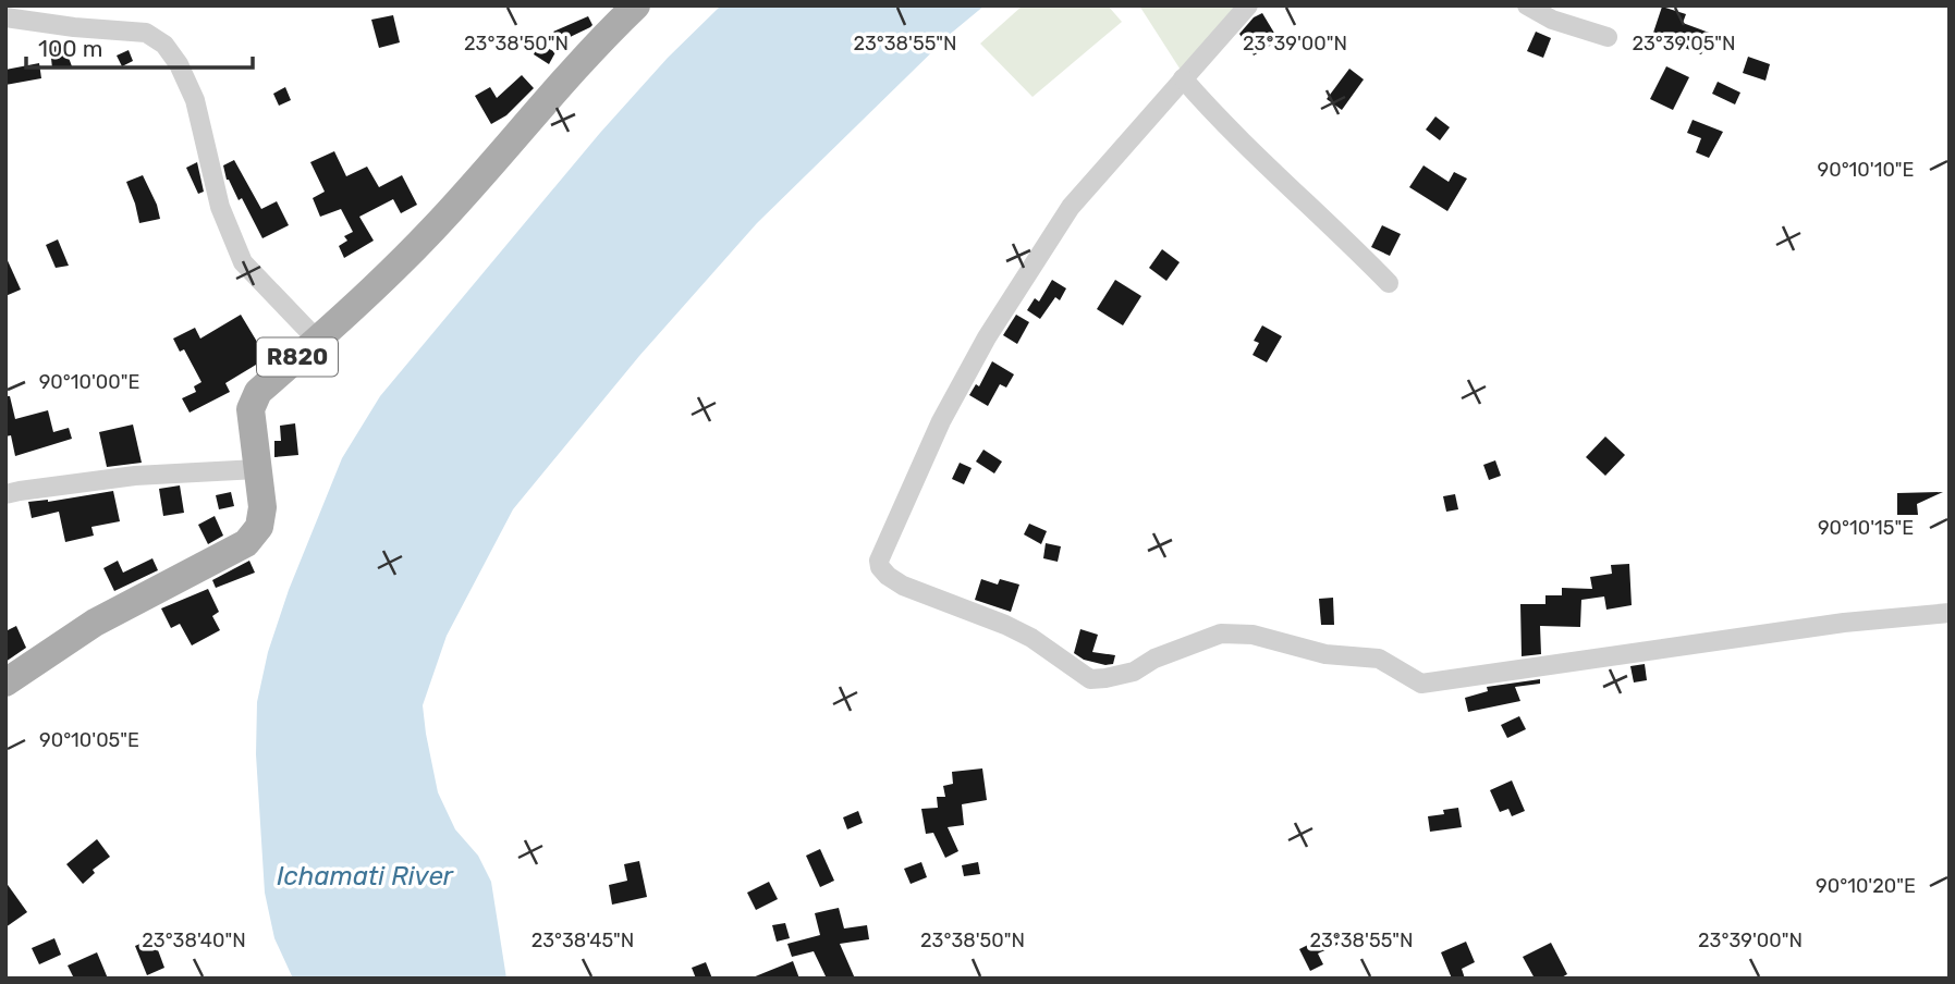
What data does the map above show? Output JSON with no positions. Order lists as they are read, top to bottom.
{
  "streets": {
    "main road": ["R820"]
  },
  "water": ["Ichamati River"],
  "scale_bar": "100 m",
  "coordinates": [
    "23°38'50\"N",
    "23°38'55\"N",
    "23°39'00\"N",
    "23°39'05\"N",
    "90°10'10\"E",
    "90°10'00\"E",
    "90°10'15\"E",
    "90°10'05\"E",
    "90°10'20\"E",
    "23°38'40\"N",
    "23°38'45\"N"
  ]
}
